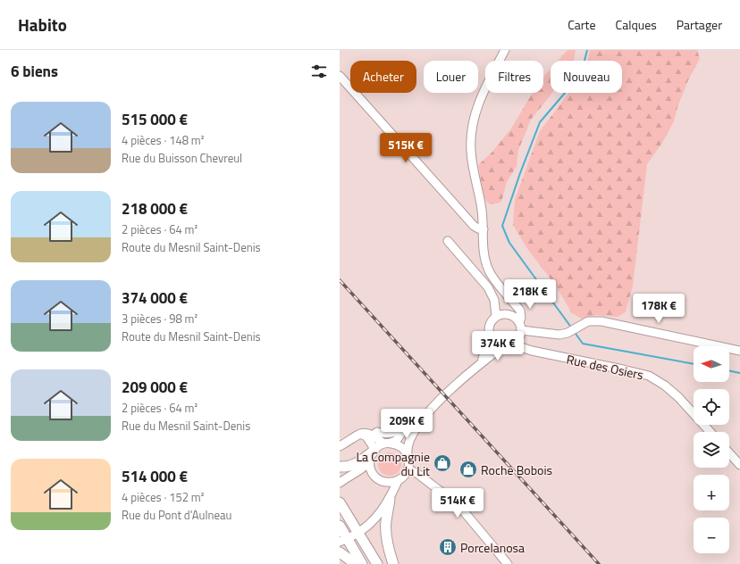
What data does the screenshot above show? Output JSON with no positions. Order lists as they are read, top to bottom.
{
  "streets": {
    "street": ["Rue des Osiers"]
  },
  "places": {
    "shop": ["La Compagnie du Lit", "Roche Bobois"],
    "building": ["Porcelanosa"]
  },
  "north": "left",
  "page": {
    "header": "Habito",
    "nav": ["Carte", "Calques", "Partager"],
    "heading": "6 biens",
    "chip": [
      "Acheter",
      "Louer",
      "Filtres",
      "Nouveau"
    ],
    "list": [
      {
        "name": "515 000 €",
        "note": "4 pièces · 148 m² · Rue du Buisson Chevreul"
      },
      {
        "name": "218 000 €",
        "note": "2 pièces · 64 m² · Route du Mesnil Saint-Denis"
      },
      {
        "name": "374 000 €",
        "note": "3 pièces · 98 m² · Route du Mesnil Saint-Denis"
      },
      {
        "name": "209 000 €",
        "note": "2 pièces · 64 m² · Rue du Mesnil Saint-Denis"
      },
      {
        "name": "514 000 €",
        "note": "4 pièces · 152 m² · Rue du Pont d'Aulneau"
      }
    ],
    "price": [
      "515K €",
      "218K €",
      "178K €",
      "374K €",
      "209K €",
      "514K €"
    ],
    "map_buttons": ["+", "−"]
  }
}
